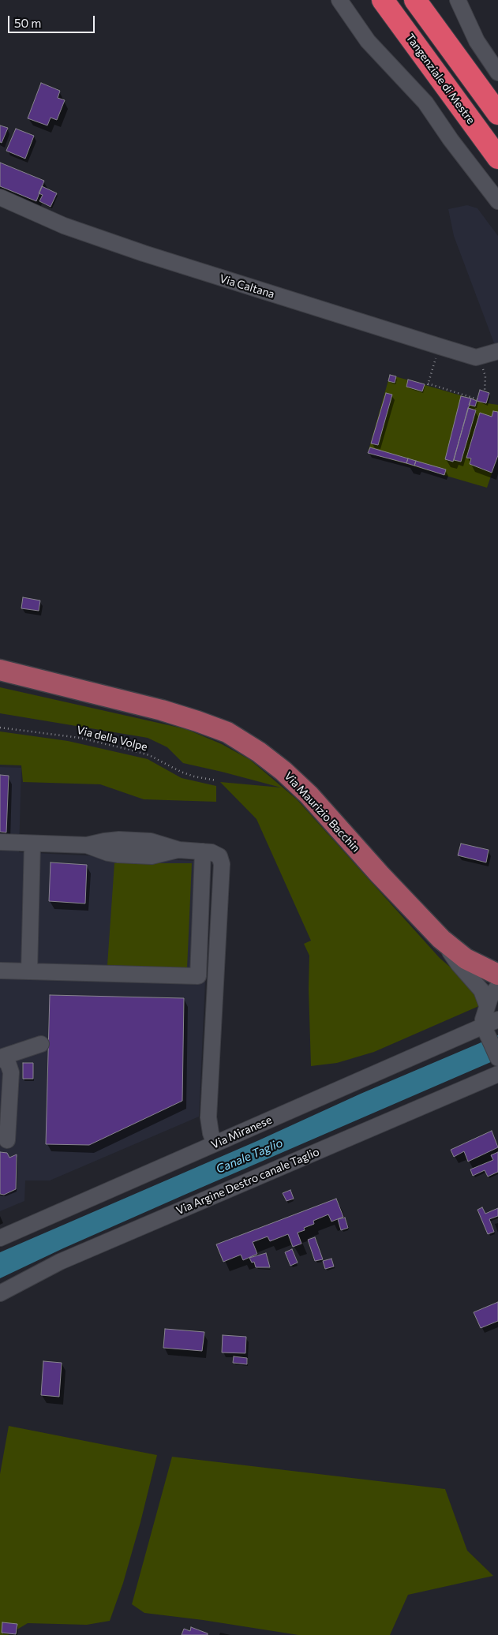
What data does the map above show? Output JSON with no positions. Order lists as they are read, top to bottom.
{
  "streets": {
    "highway": ["Tangenziale di Mestre"],
    "main road": ["Via Maurizio Bacchin"],
    "street": ["Via Caltana", "Via Miranese", "Via Argine Destro canale Taglio"],
    "path": ["Via della Volpe"]
  },
  "water": ["Canale Taglio"],
  "scale_bar": "50 m"
}
